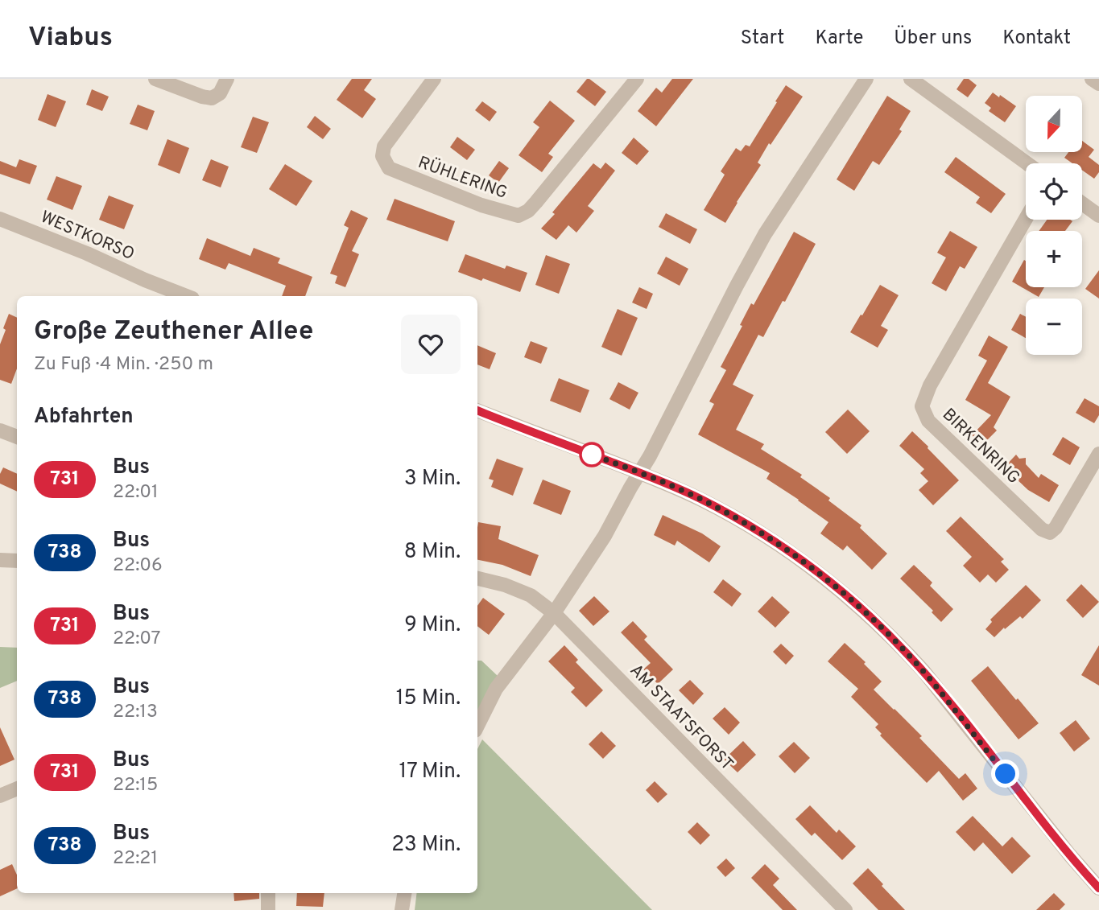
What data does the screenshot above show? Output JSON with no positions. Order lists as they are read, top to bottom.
{
  "streets": {
    "street": [
      "RÜHLERING",
      "WESTKORSO",
      "BIRKENRING",
      "AM STAATSFORST"
    ]
  },
  "lines": ["bus line 731"],
  "north": "bottom",
  "page": {
    "header": "Viabus",
    "nav": [
      "Start",
      "Karte",
      "Über uns",
      "Kontakt"
    ],
    "map_buttons": ["+", "−"],
    "heading": [
      ["Große Zeuthener Allee", "Zu Fuß · 4 Min. · 250 m"],
      "Abfahrten"
    ],
    "list": [
      {
        "mark": "731",
        "name": "Bus",
        "note": "22:01",
        "value": "3 Min."
      },
      {
        "mark": "738",
        "name": "Bus",
        "note": "22:06",
        "value": "8 Min."
      },
      {
        "mark": "731",
        "name": "Bus",
        "note": "22:07",
        "value": "9 Min."
      },
      {
        "mark": "738",
        "name": "Bus",
        "note": "22:13",
        "value": "15 Min."
      },
      {
        "mark": "731",
        "name": "Bus",
        "note": "22:15",
        "value": "17 Min."
      },
      {
        "mark": "738",
        "name": "Bus",
        "note": "22:21",
        "value": "23 Min."
      }
    ]
  }
}
